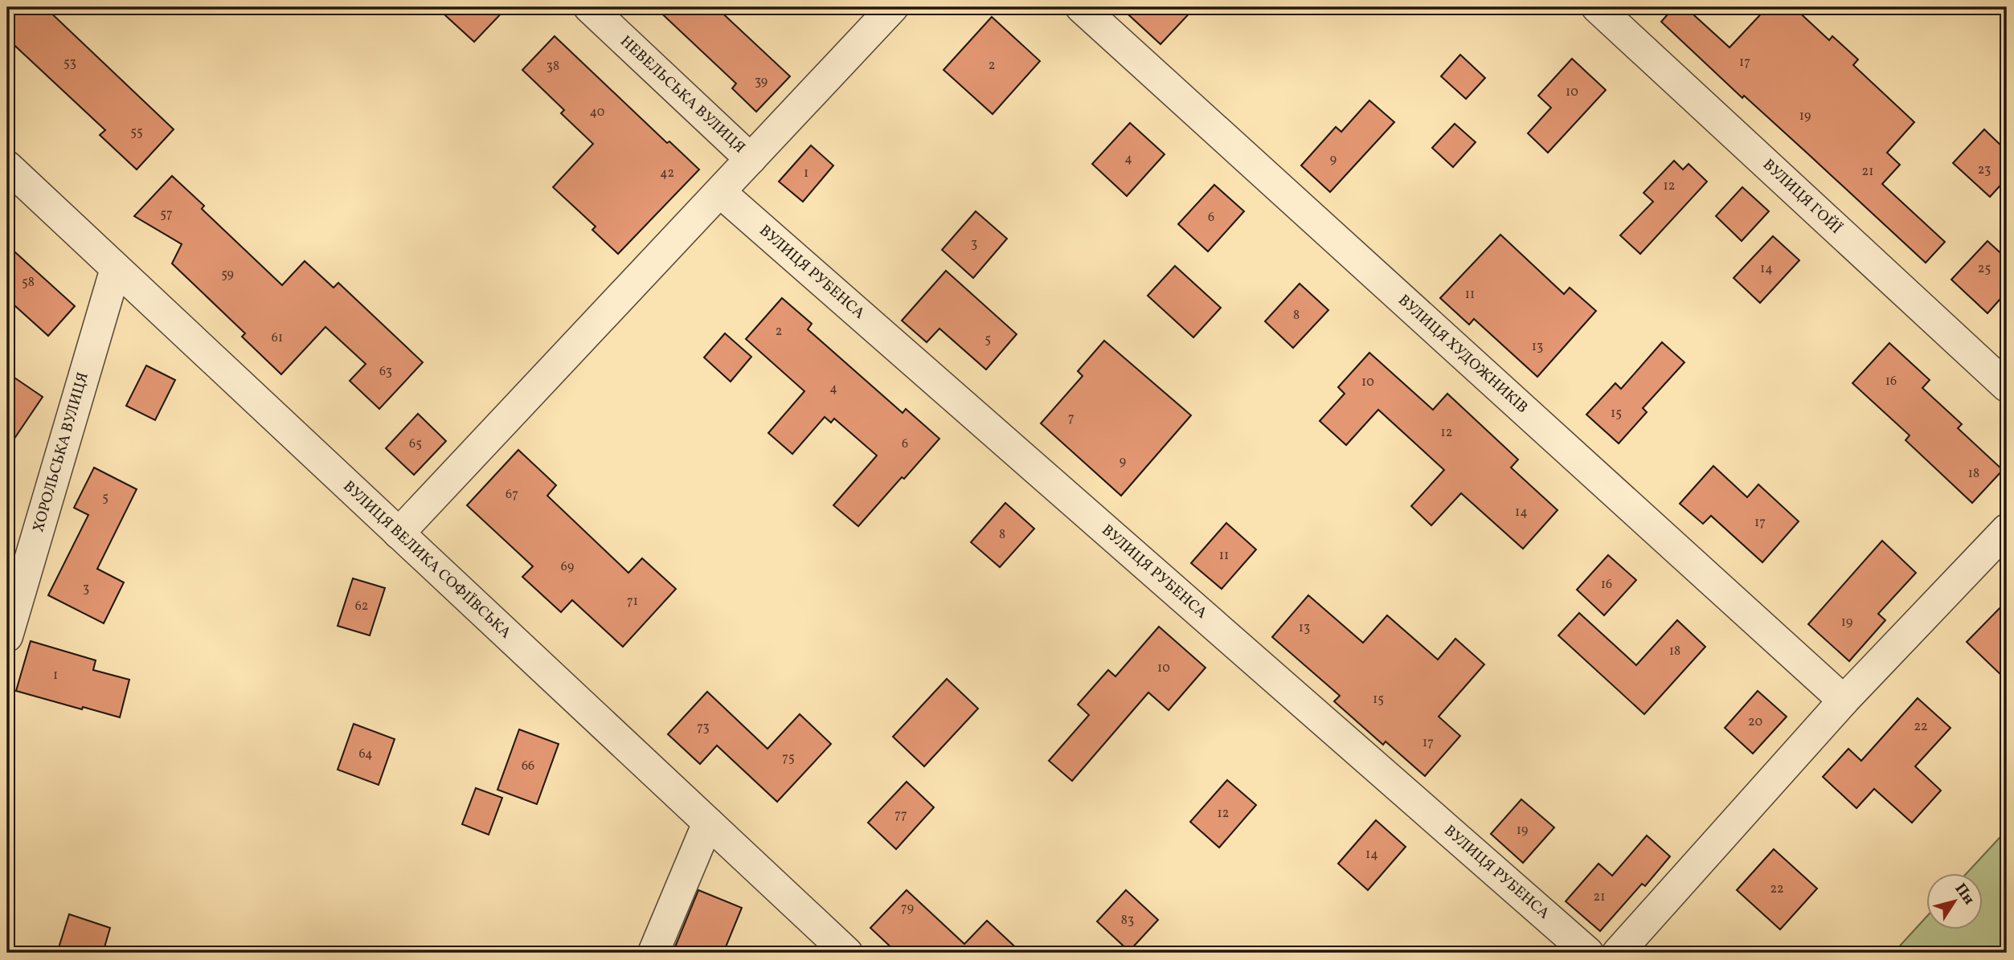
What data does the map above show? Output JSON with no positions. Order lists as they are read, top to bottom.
{
  "streets": {
    "street": [
      "НЕВЕЛЬСЬКА ВУЛИЦЯ",
      "ВУЛИЦЯ ГОЙЇ",
      "ВУЛИЦЯ РУБЕНСА",
      "ВУЛИЦЯ ХУДОЖНИКІВ",
      "ХОРОЛЬСЬКА ВУЛИЦЯ",
      "ВУЛИЦЯ ВЕЛИКА СОФІЇВСЬКА"
    ]
  },
  "crossings": [
    ["ХОРОЛЬСЬКА ВУЛИЦЯ", "ВУЛИЦЯ ВЕЛИКА СОФІЇВСЬКА"]
  ],
  "house_numbers": [
    "17",
    "53",
    "2",
    "38",
    "39",
    "10",
    "40",
    "19",
    "55",
    "4",
    "9",
    "23",
    "21",
    "42",
    "1",
    "12",
    "57",
    "6",
    "3",
    "14",
    "25",
    "59",
    "58",
    "11",
    "8",
    "2",
    "61",
    "5",
    "13",
    "63",
    "16",
    "10",
    "4",
    "15",
    "7",
    "12",
    "65",
    "6",
    "9",
    "18",
    "67",
    "5",
    "14",
    "17",
    "8",
    "11",
    "69",
    "16",
    "3",
    "71",
    "62",
    "19",
    "13",
    "18",
    "10",
    "1",
    "15",
    "20",
    "22",
    "73",
    "17",
    "64",
    "75",
    "66",
    "12",
    "77",
    "19",
    "14",
    "22",
    "21",
    "79",
    "83"
  ],
  "north": "top right"
}
